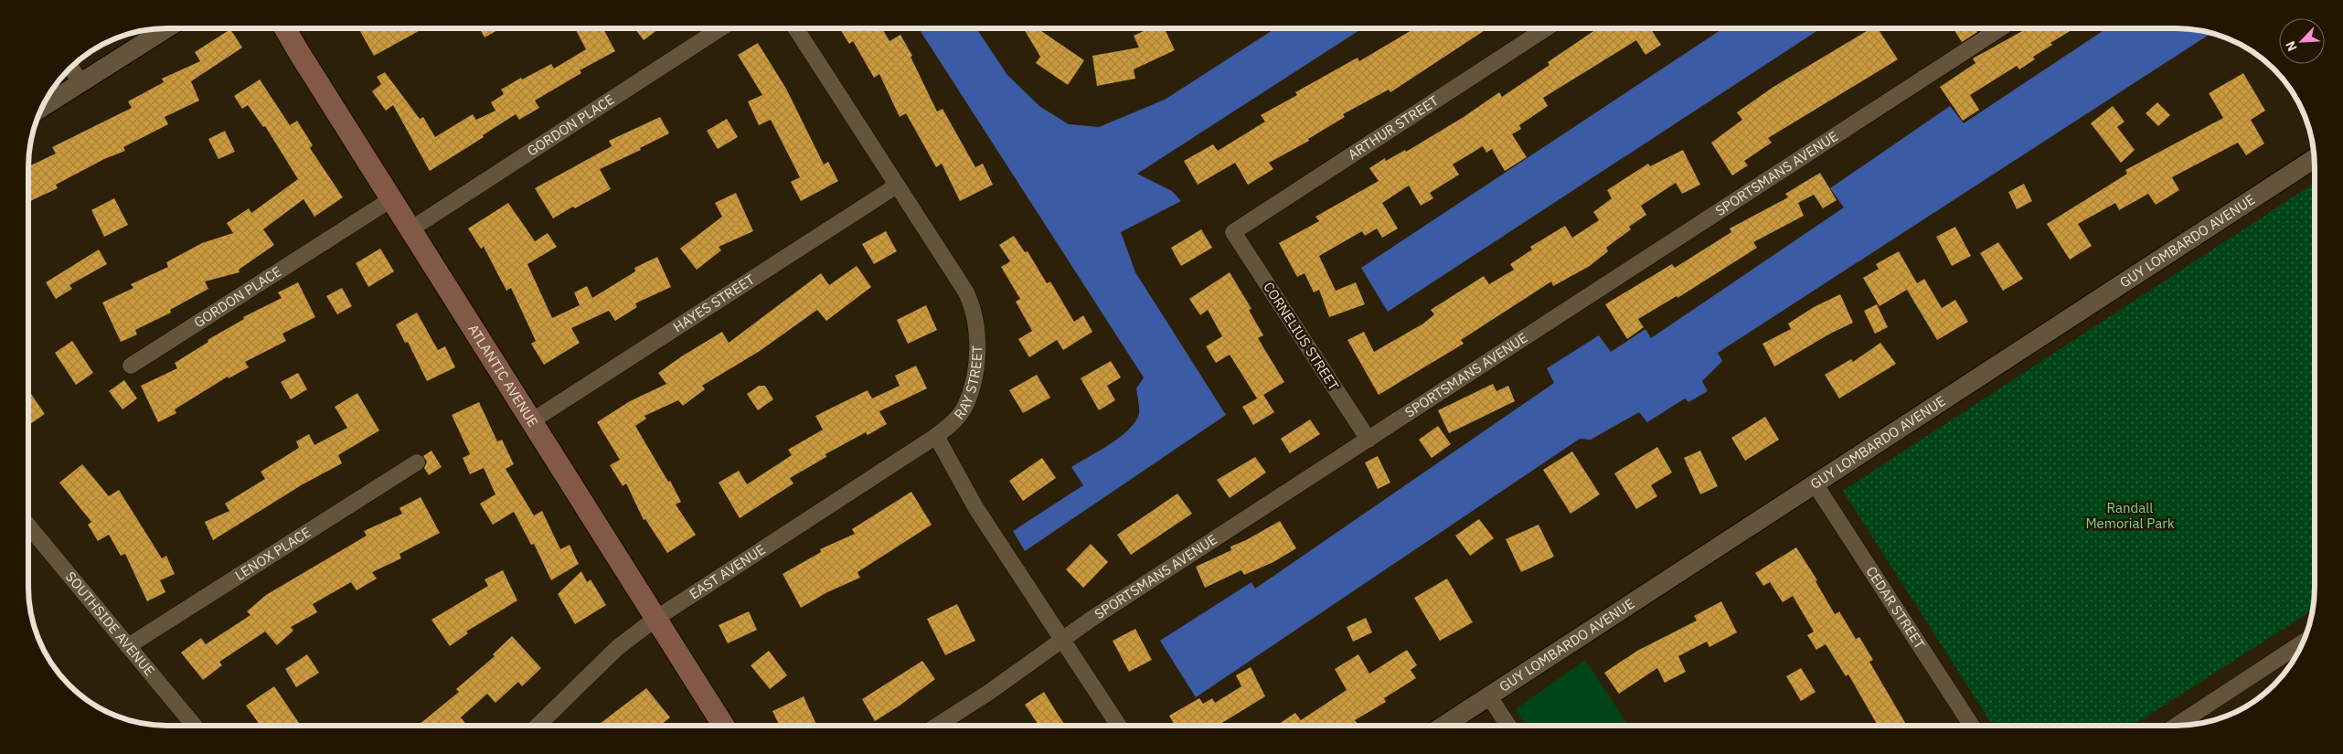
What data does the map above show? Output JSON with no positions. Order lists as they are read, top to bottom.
{
  "streets": {
    "main road": ["ATLANTIC AVENUE"],
    "street": [
      "GORDON PLACE",
      "ARTHUR STREET",
      "SPORTSMANS AVENUE",
      "GUY LOMBARDO AVENUE",
      "HAYES STREET",
      "CORNELIUS STREET",
      "RAY STREET",
      "LENOX PLACE",
      "EAST AVENUE",
      "CEDAR STREET",
      "SOUTHSIDE AVENUE"
    ]
  },
  "crossings": [
    ["GORDON PLACE", "ATLANTIC AVENUE"],
    ["ARTHUR STREET", "CORNELIUS STREET"],
    ["SPORTSMANS AVENUE", "CORNELIUS STREET"],
    ["GUY LOMBARDO AVENUE", "CEDAR STREET"],
    ["HAYES STREET", "ATLANTIC AVENUE"],
    ["HAYES STREET", "RAY STREET"],
    ["ATLANTIC AVENUE", "EAST AVENUE"],
    ["RAY STREET", "EAST AVENUE"],
    ["LENOX PLACE", "SOUTHSIDE AVENUE"]
  ],
  "parks": ["Randall Memorial Park"],
  "north": "bottom left"
}
